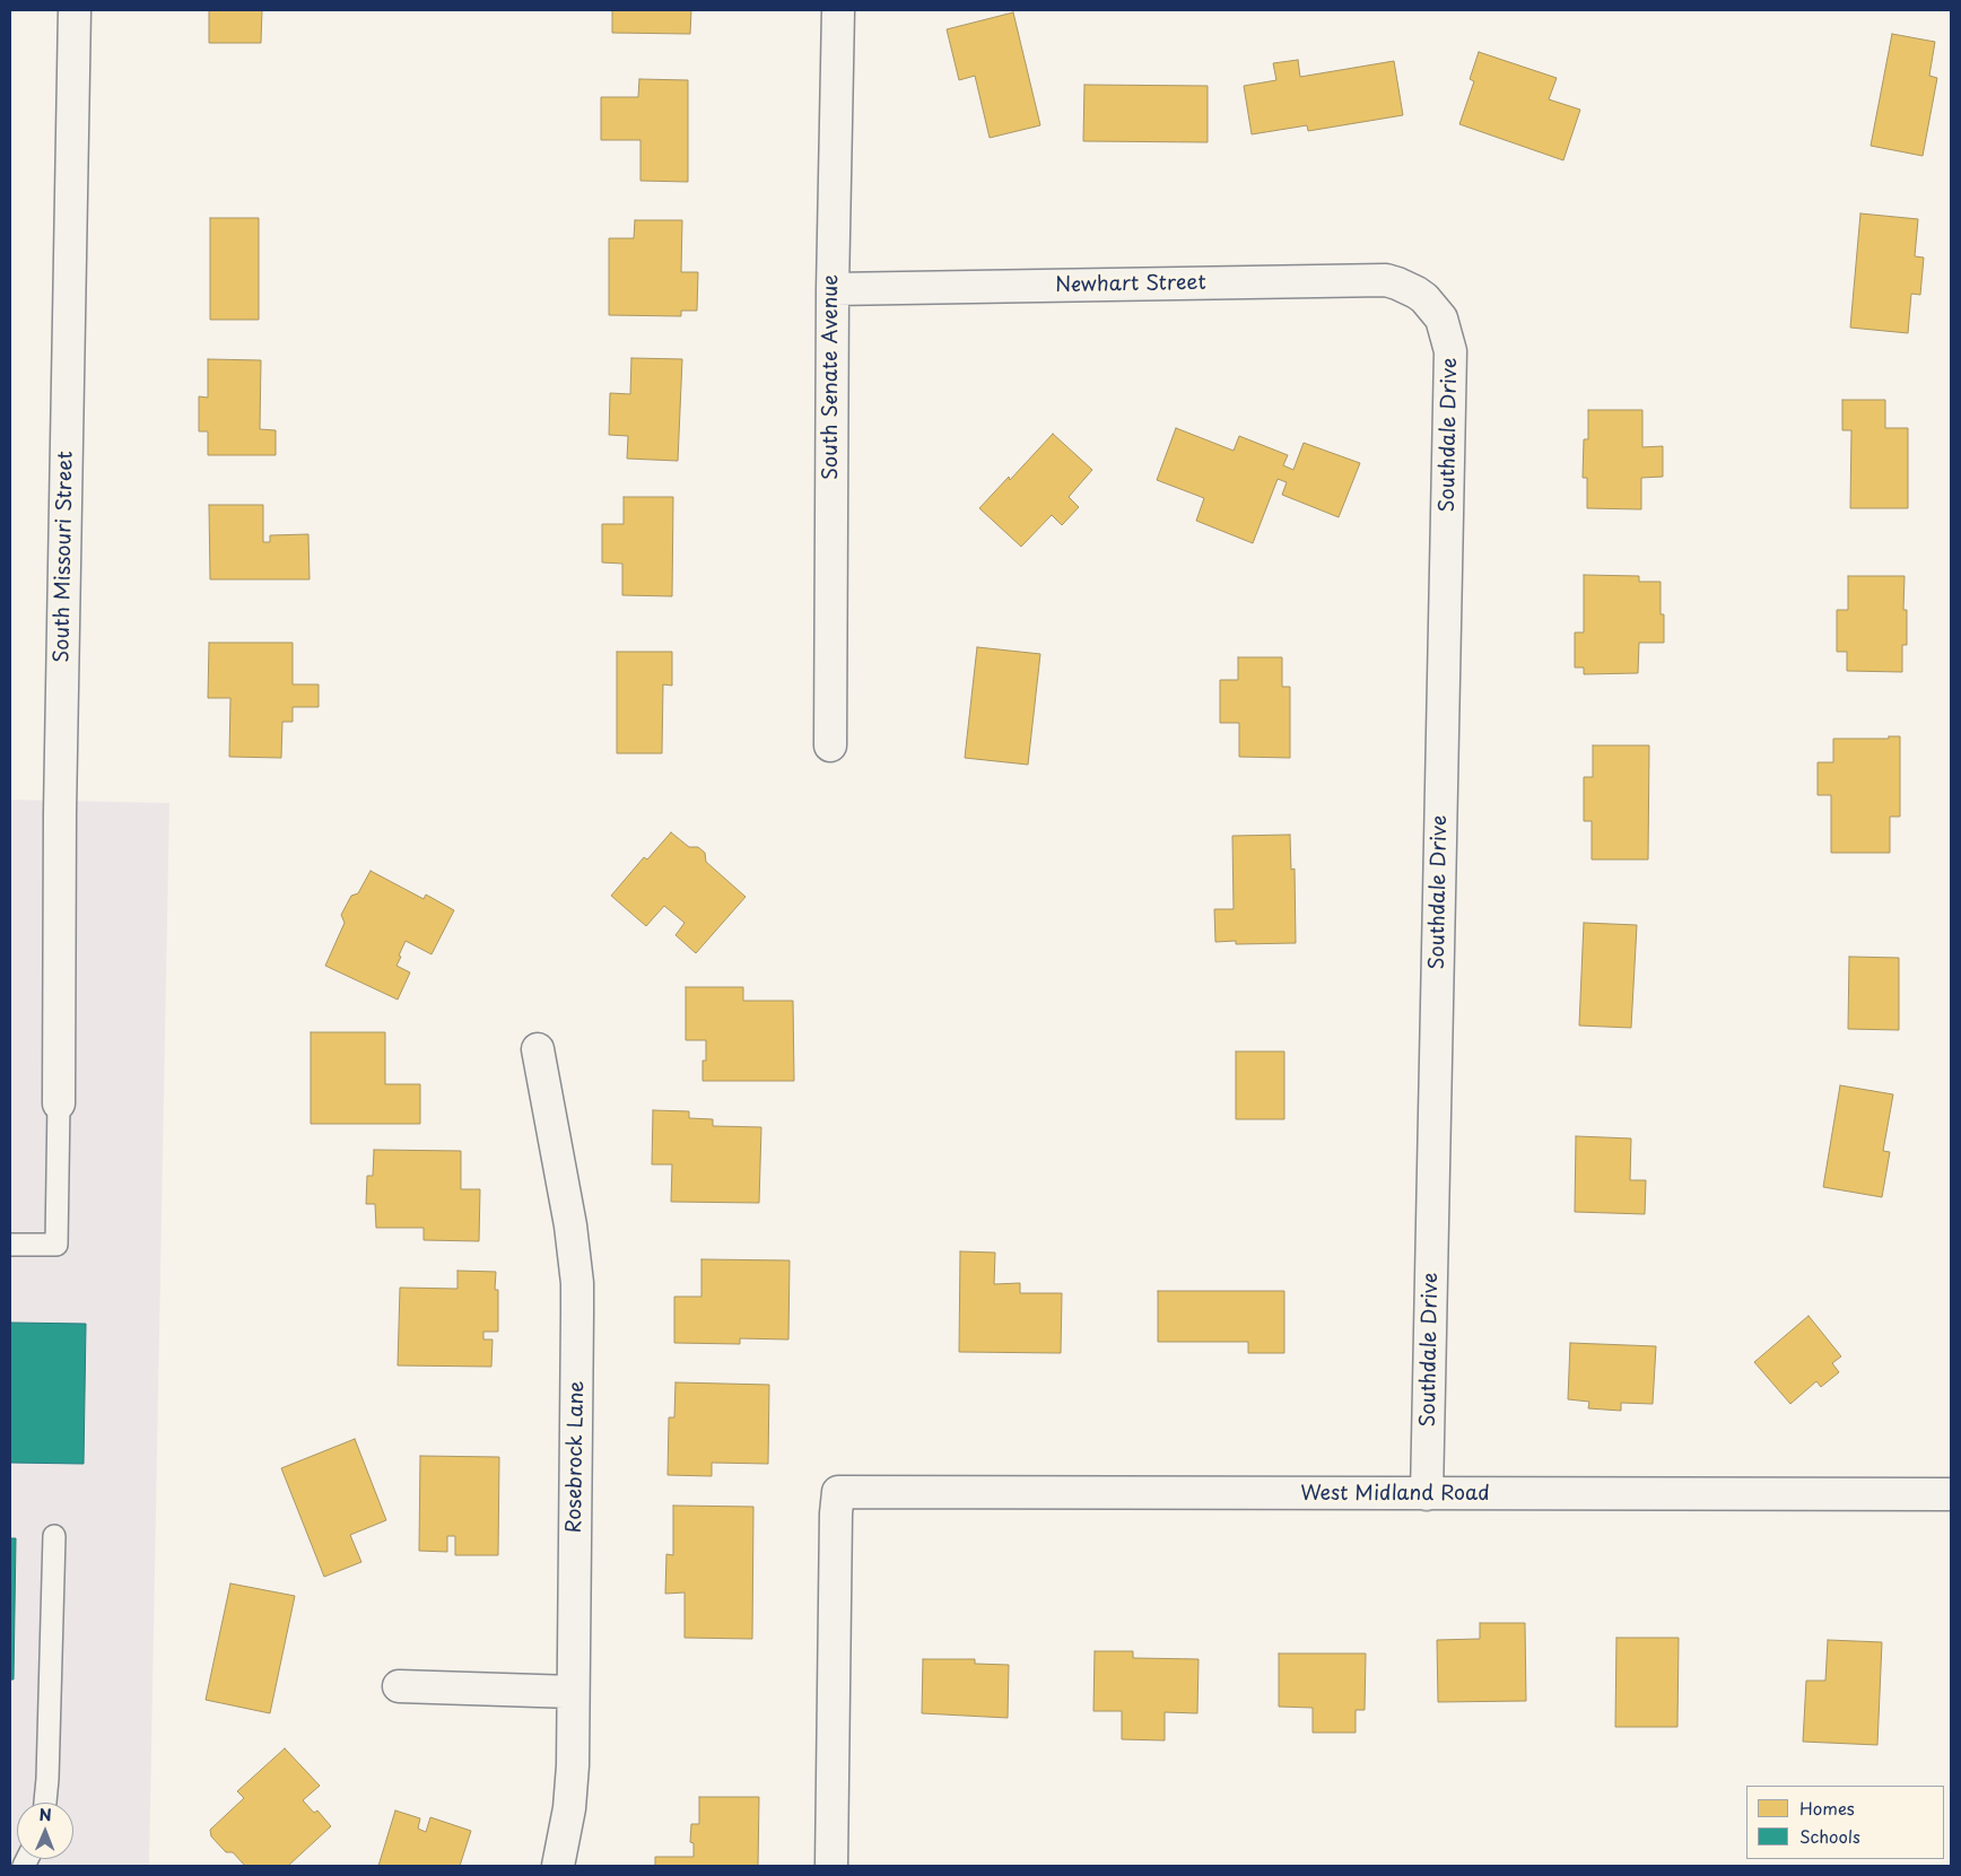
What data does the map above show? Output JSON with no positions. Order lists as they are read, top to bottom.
{
  "streets": {
    "street": [
      "Newhart Street",
      "South Senate Avenue",
      "Southdale Drive",
      "South Missouri Street",
      "Rosebrock Lane",
      "West Midland Road"
    ]
  },
  "crossings": [
    ["Newhart Street", "South Senate Avenue"],
    ["Newhart Street", "Southdale Drive"],
    ["Southdale Drive", "West Midland Road"]
  ],
  "legend": ["Homes", "Schools"],
  "north": "top"
}
